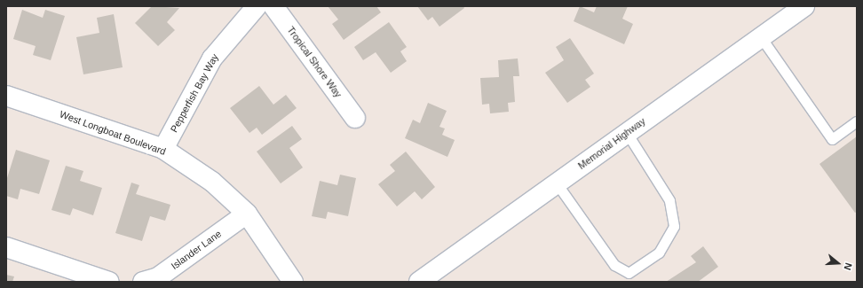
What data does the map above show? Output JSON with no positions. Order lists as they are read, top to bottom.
{
  "streets": {
    "street": [
      "Tropical Shore Way",
      "Pepperfish Bay Way",
      "West Longboat Boulevard",
      "Memorial Highway",
      "Islander Lane"
    ]
  },
  "crossings": [
    ["Pepperfish Bay Way", "West Longboat Boulevard"],
    ["West Longboat Boulevard", "Islander Lane"]
  ],
  "north": "right"
}
